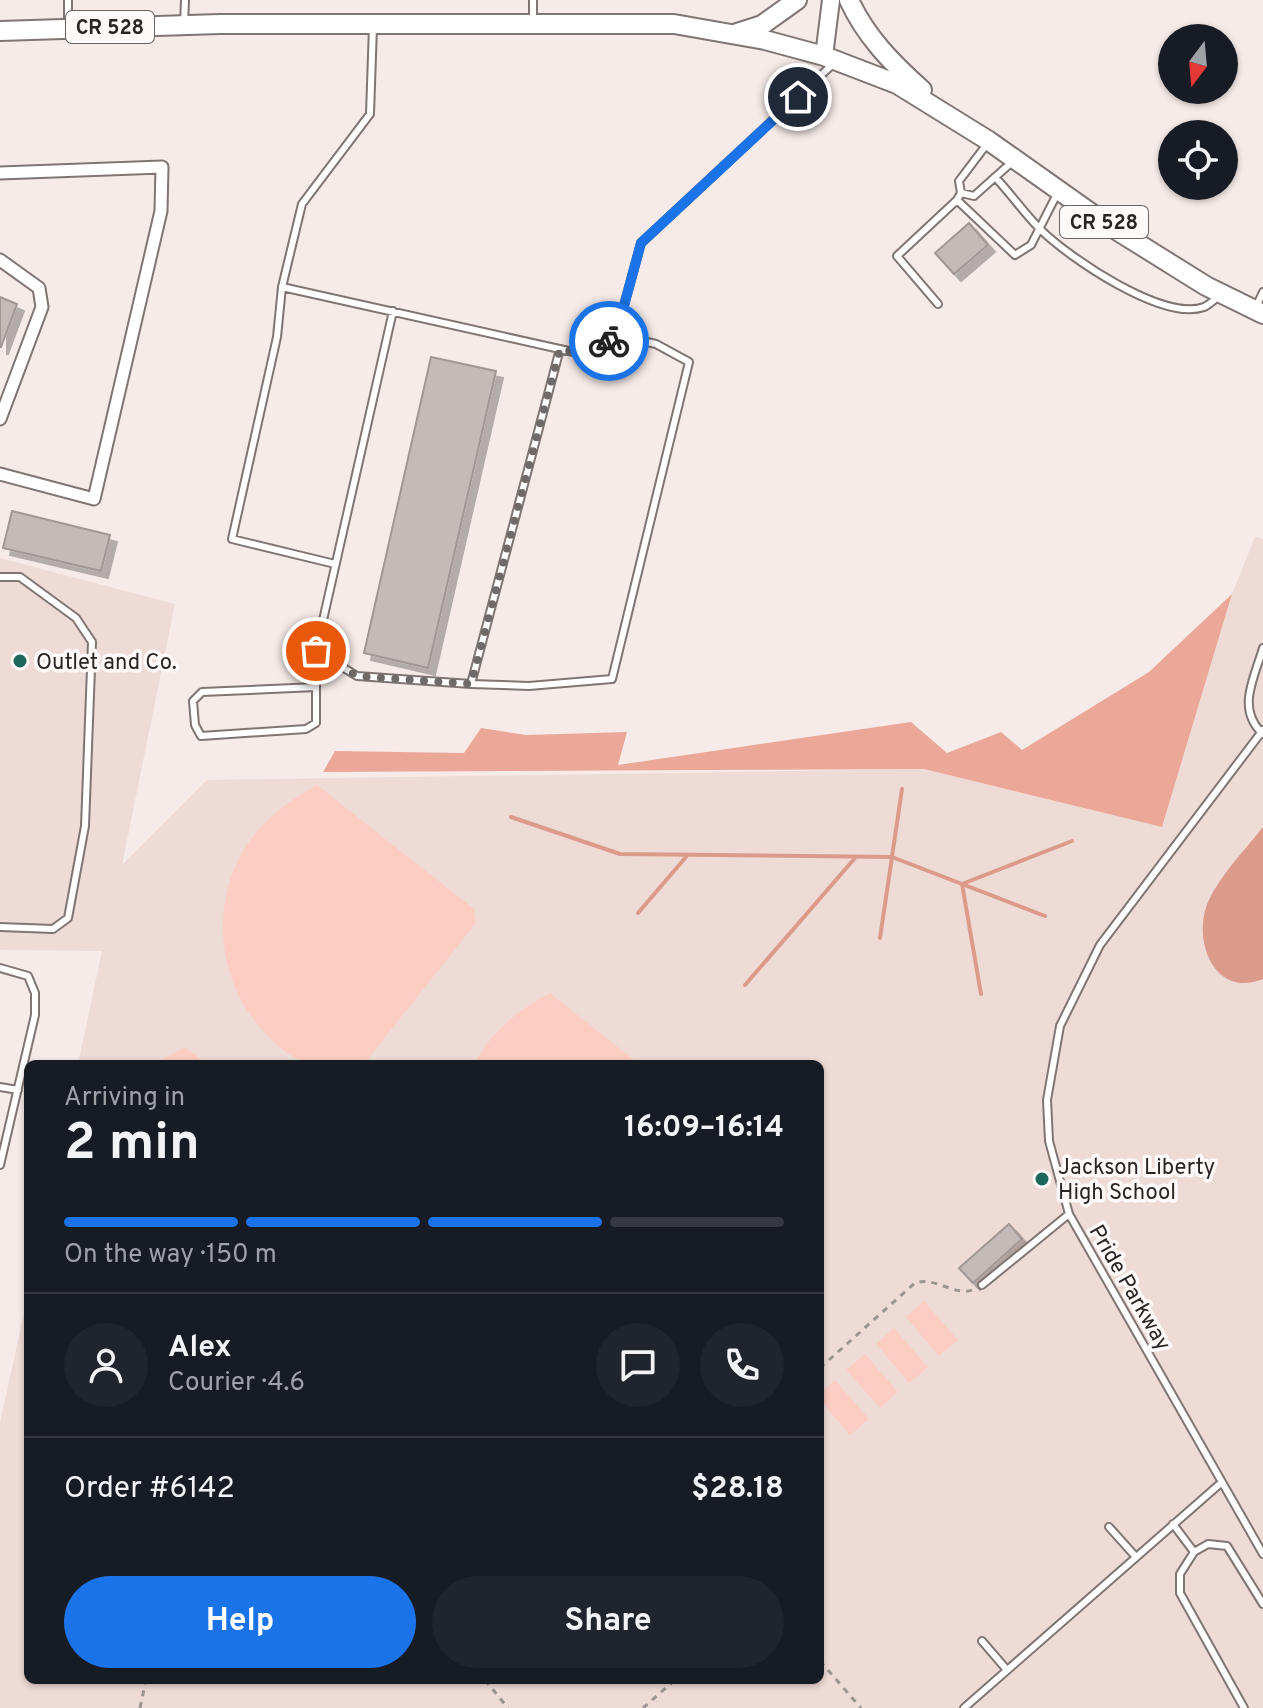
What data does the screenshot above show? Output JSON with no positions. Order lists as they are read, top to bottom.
{
  "streets": {
    "main road": ["CR 528"],
    "lane": ["Pride Parkway"]
  },
  "places": ["Outlet and Co.", "Jackson Liberty High School"],
  "north": "bottom",
  "page": {
    "heading": ["2 min", "Arriving in", "16:09–16:14"],
    "panel": [
      "Alex",
      "Courier · 4.6",
      "Order #6142",
      "$28.18"
    ],
    "bar": "On the way · 150 m",
    "buttons": ["Help", "Share"]
  }
}
